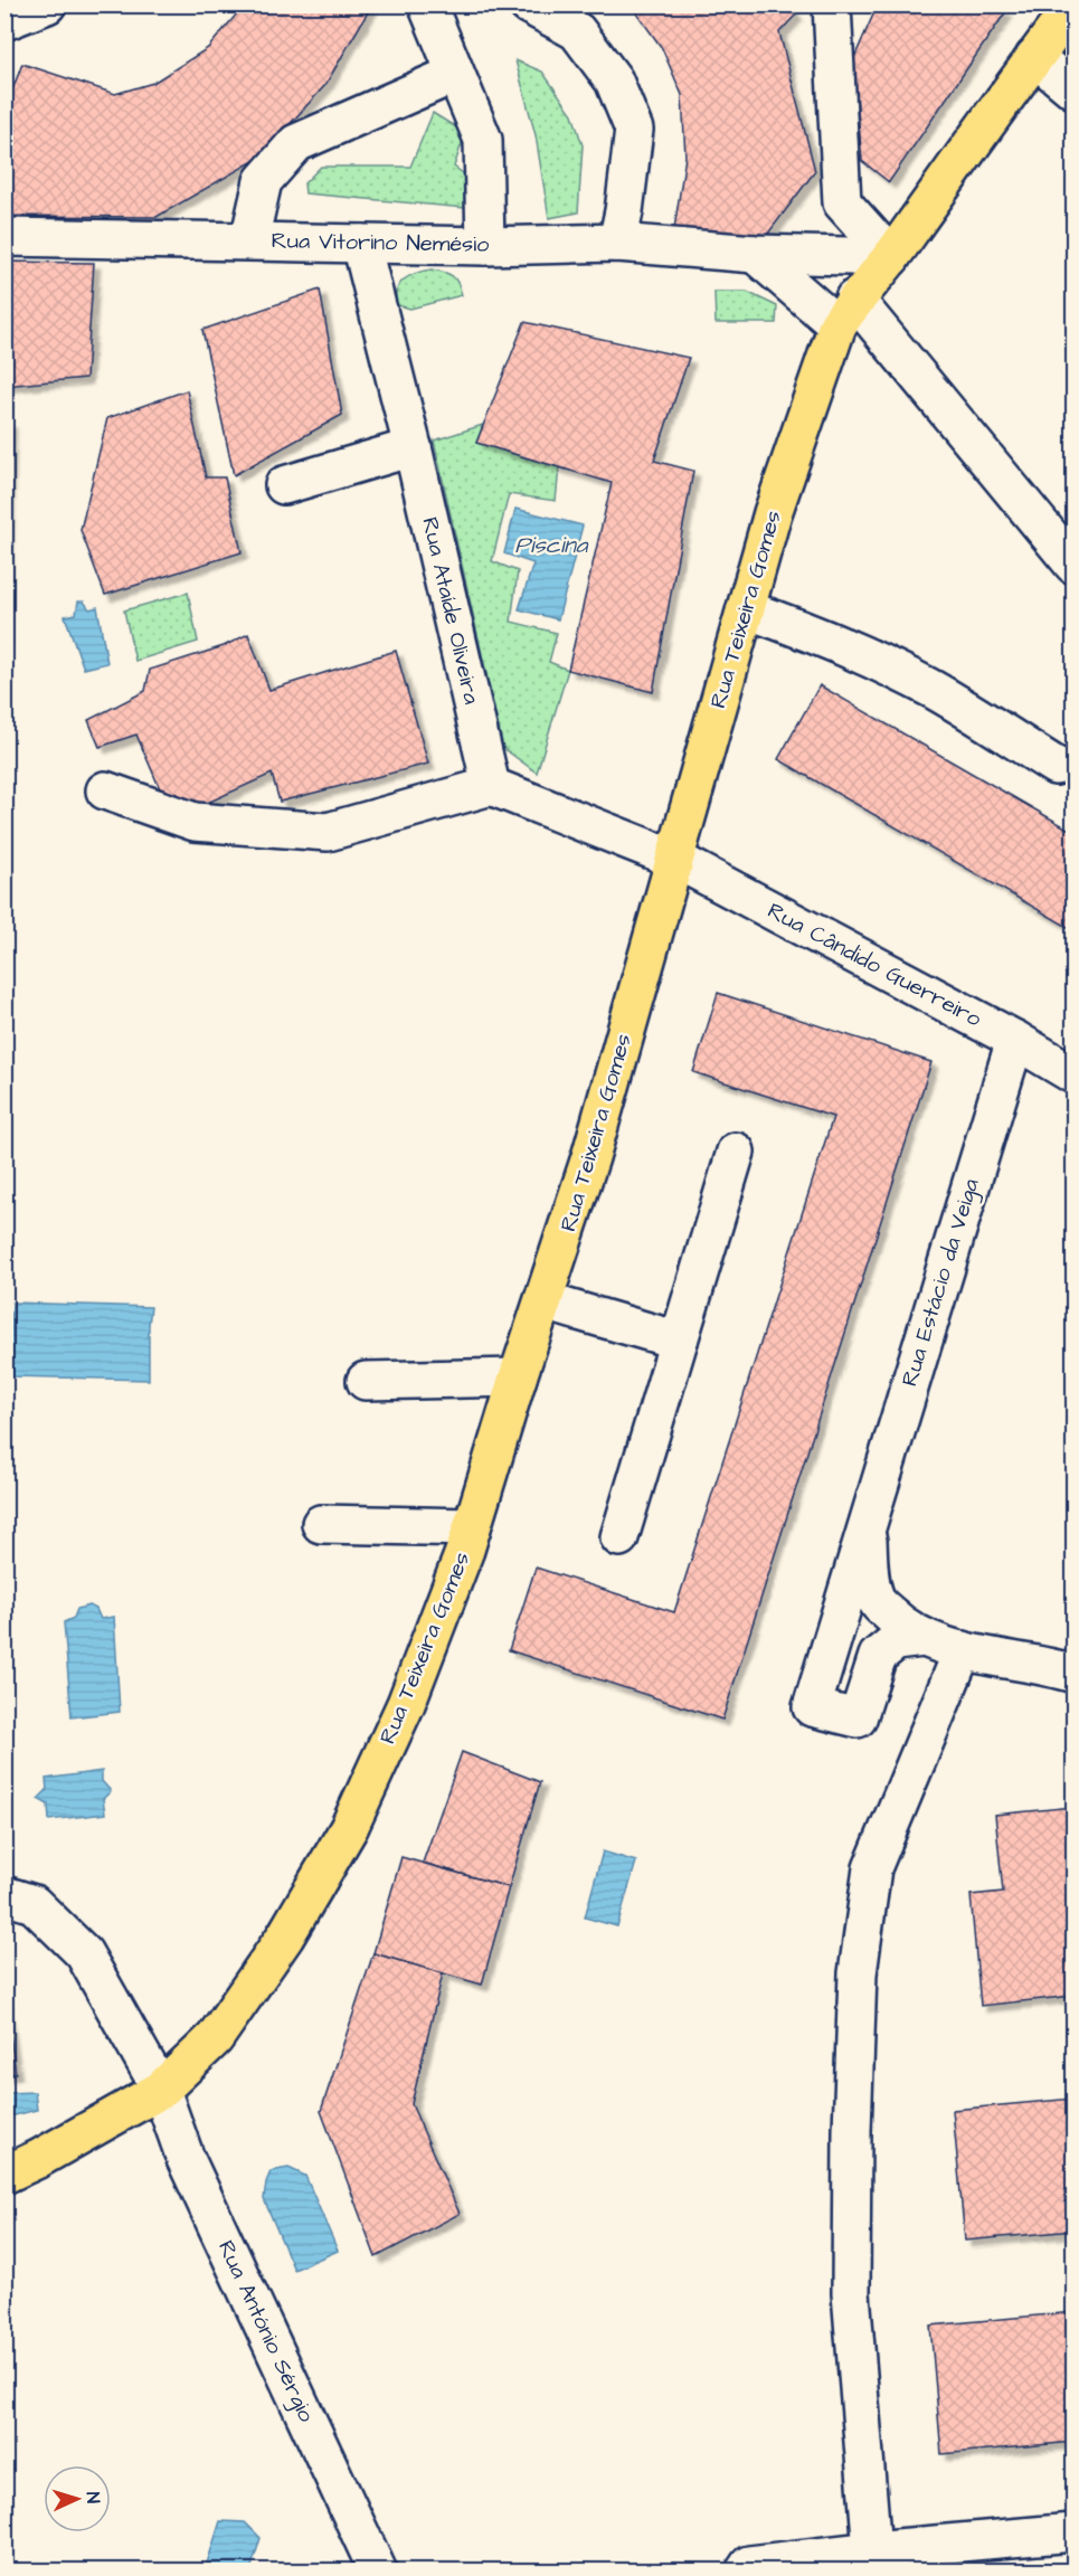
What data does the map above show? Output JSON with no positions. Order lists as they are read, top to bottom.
{
  "streets": {
    "main road": ["Rua Teixeira Gomes"],
    "street": [
      "Rua Vitorino Nemésio",
      "Rua Ataíde Oliveira",
      "Rua Cândido Guerreiro",
      "Rua Estácio da Veiga",
      "Rua António Sérgio"
    ]
  },
  "crossings": [
    ["Rua Vitorino Nemésio", "Rua Teixeira Gomes"],
    ["Rua Vitorino Nemésio", "Rua Ataíde Oliveira"],
    ["Rua Teixeira Gomes", "Rua Cândido Guerreiro"],
    ["Rua Teixeira Gomes", "Rua António Sérgio"],
    ["Rua Cândido Guerreiro", "Rua Estácio da Veiga"]
  ],
  "water": ["Piscina"],
  "north": "right"
}
